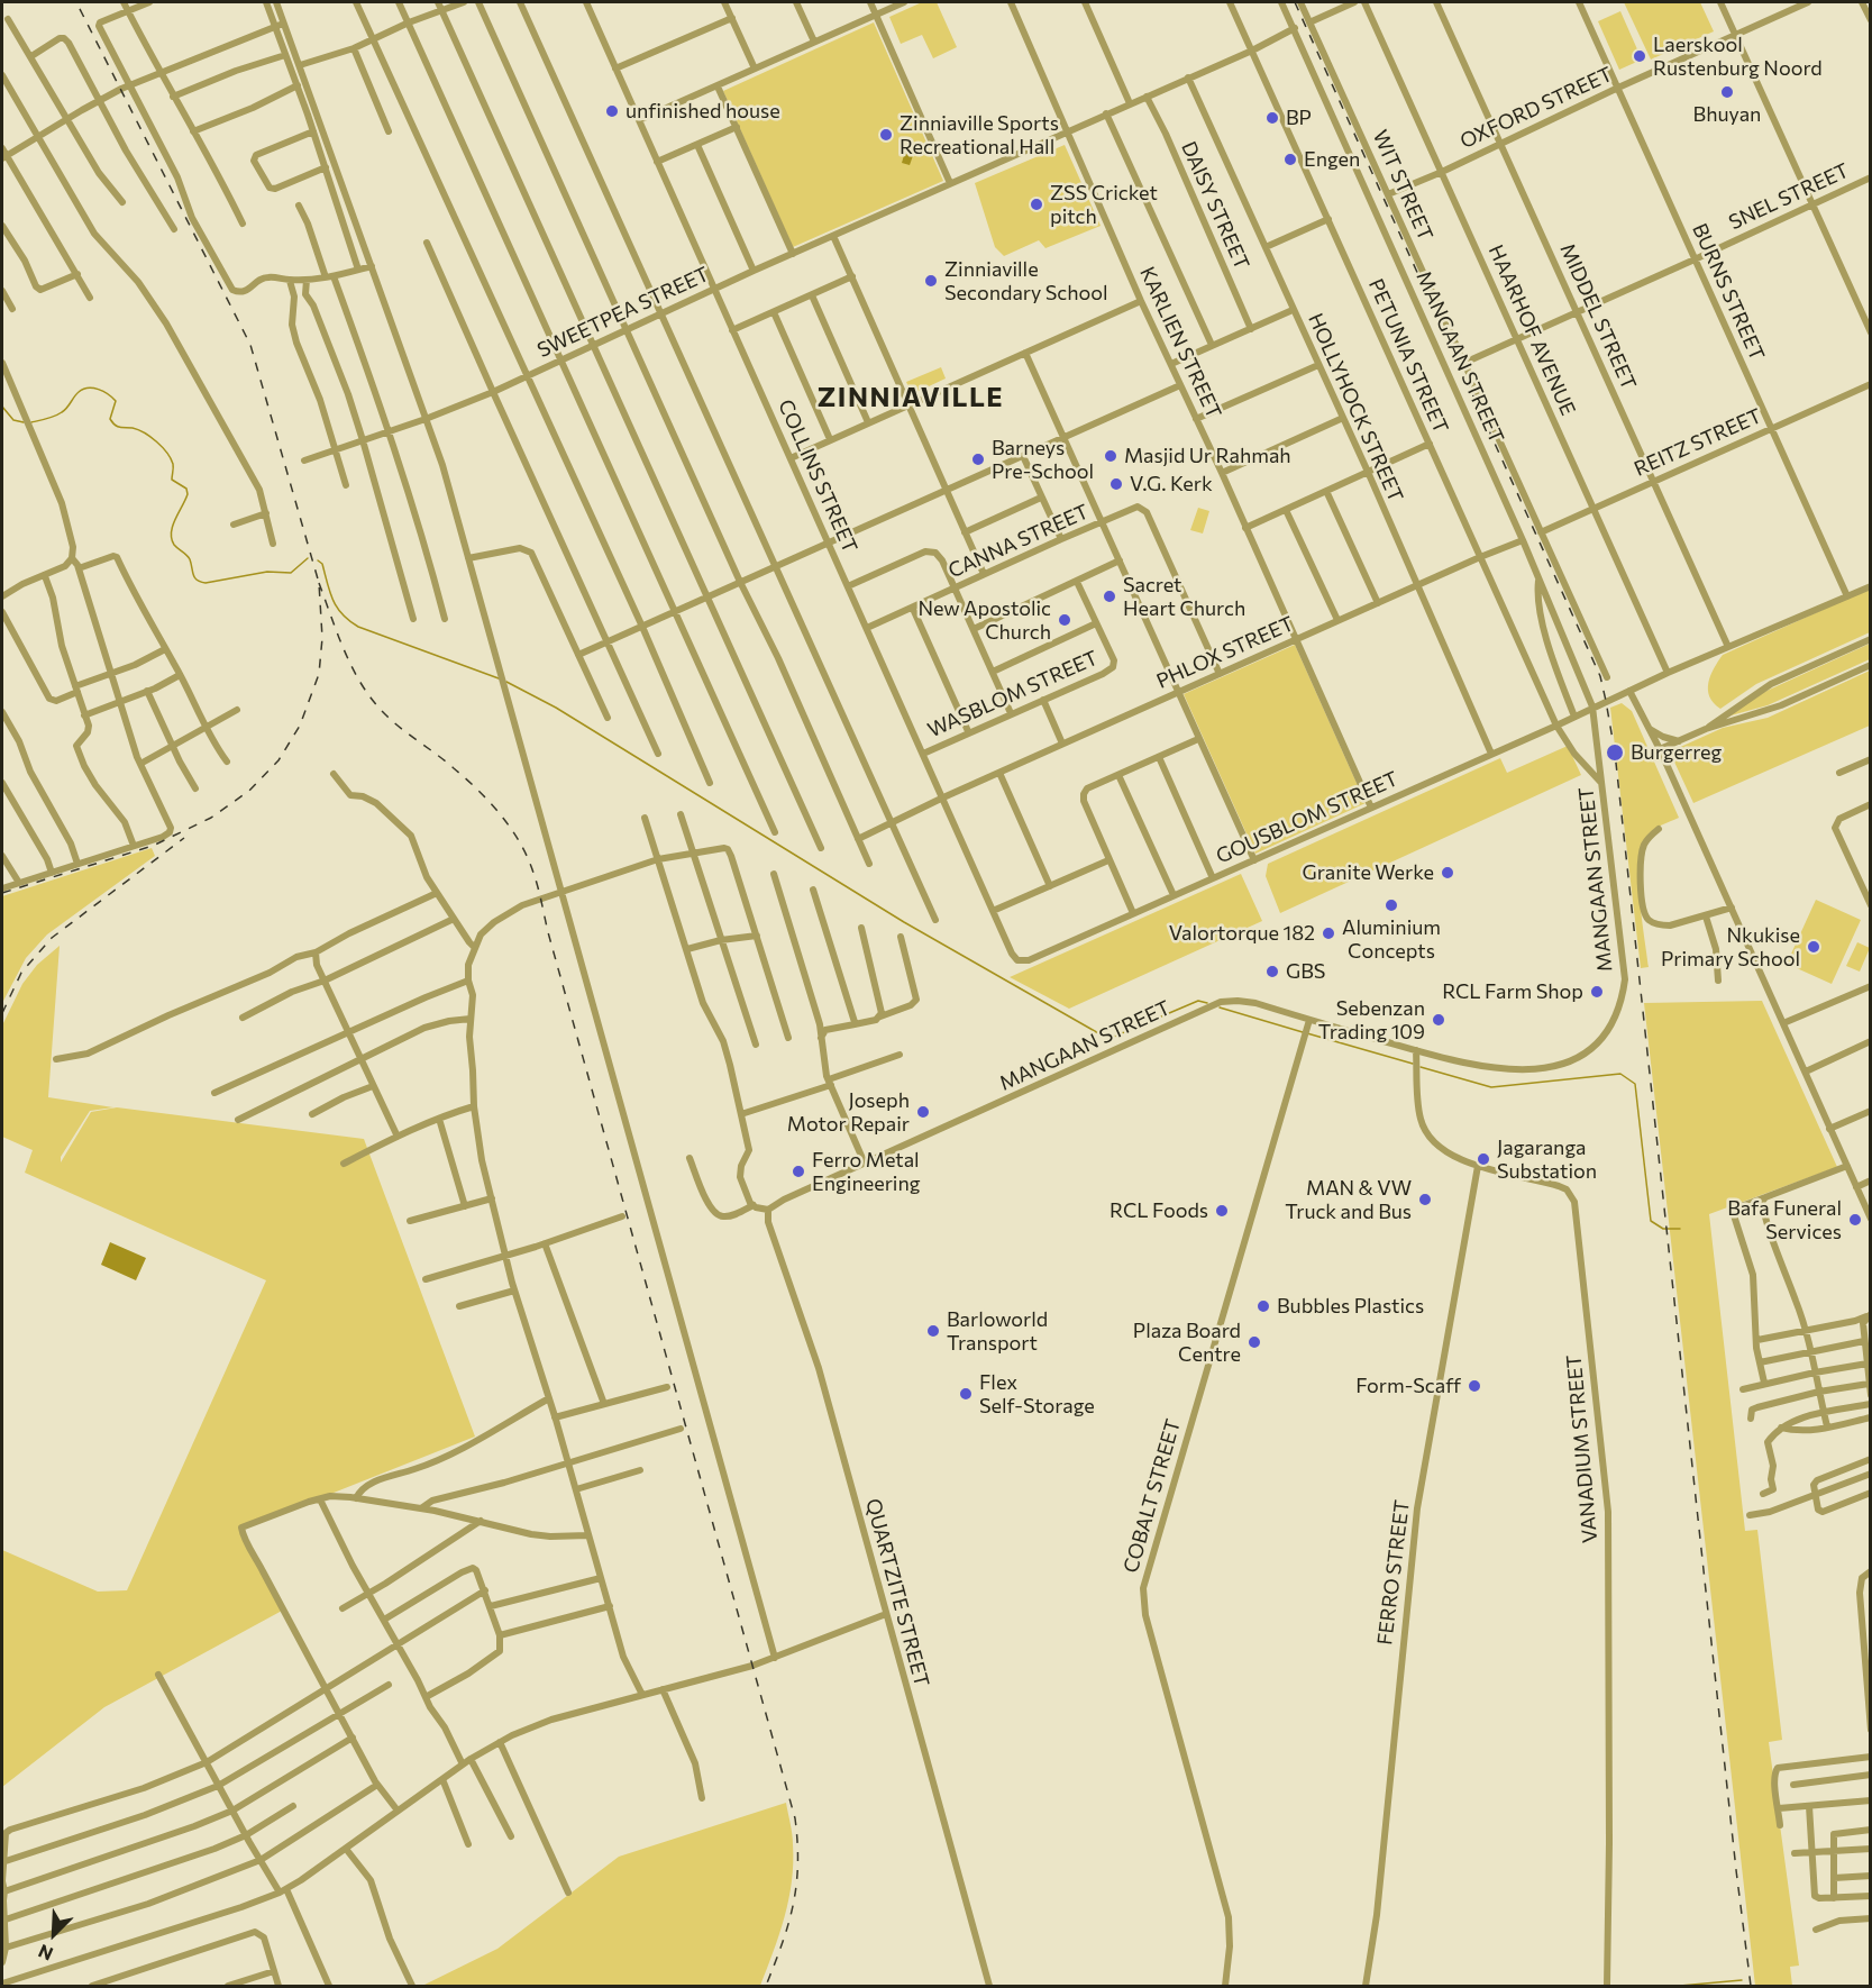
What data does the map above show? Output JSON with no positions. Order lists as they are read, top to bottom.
{
  "streets": {
    "street": [
      "OXFORD STREET",
      "WIT STREET",
      "SNEL STREET",
      "DAISY STREET",
      "BURNS STREET",
      "SWEETPEA STREET",
      "MIDDEL STREET",
      "HAARHOF AVENUE",
      "KARLIEN STREET",
      "PETUNIA STREET",
      "MANGAAN STREET",
      "HOLLYHOCK STREET",
      "REITZ STREET",
      "COLLINS STREET",
      "CANNA STREET",
      "PHLOX STREET",
      "WASBLOM STREET",
      "GOUSBLOM STREET",
      "VANADIUM STREET",
      "COBALT STREET",
      "FERRO STREET",
      "QUARTZITE STREET"
    ]
  },
  "crossings": [
    ["OXFORD STREET", "WIT STREET"],
    ["OXFORD STREET", "BURNS STREET"],
    ["OXFORD STREET", "MIDDEL STREET"],
    ["OXFORD STREET", "HAARHOF AVENUE"],
    ["WIT STREET", "SNEL STREET"],
    ["WIT STREET", "REITZ STREET"],
    ["SNEL STREET", "BURNS STREET"],
    ["SNEL STREET", "MIDDEL STREET"],
    ["SNEL STREET", "HAARHOF AVENUE"],
    ["DAISY STREET", "SWEETPEA STREET"],
    ["BURNS STREET", "REITZ STREET"],
    ["BURNS STREET", "GOUSBLOM STREET"],
    ["SWEETPEA STREET", "KARLIEN STREET"],
    ["SWEETPEA STREET", "PETUNIA STREET"],
    ["SWEETPEA STREET", "MANGAAN STREET"],
    ["SWEETPEA STREET", "HOLLYHOCK STREET"],
    ["SWEETPEA STREET", "COLLINS STREET"],
    ["MIDDEL STREET", "REITZ STREET"],
    ["MIDDEL STREET", "GOUSBLOM STREET"],
    ["HAARHOF AVENUE", "REITZ STREET"],
    ["HAARHOF AVENUE", "GOUSBLOM STREET"],
    ["KARLIEN STREET", "PHLOX STREET"],
    ["KARLIEN STREET", "GOUSBLOM STREET"],
    ["PETUNIA STREET", "MANGAAN STREET"],
    ["PETUNIA STREET", "PHLOX STREET"],
    ["PETUNIA STREET", "GOUSBLOM STREET"],
    ["MANGAAN STREET", "PHLOX STREET"],
    ["MANGAAN STREET", "GOUSBLOM STREET"],
    ["MANGAAN STREET", "VANADIUM STREET"],
    ["MANGAAN STREET", "COBALT STREET"],
    ["MANGAAN STREET", "QUARTZITE STREET"],
    ["HOLLYHOCK STREET", "PHLOX STREET"],
    ["HOLLYHOCK STREET", "GOUSBLOM STREET"],
    ["COLLINS STREET", "CANNA STREET"],
    ["COLLINS STREET", "PHLOX STREET"],
    ["COLLINS STREET", "WASBLOM STREET"],
    ["COLLINS STREET", "GOUSBLOM STREET"],
    ["CANNA STREET", "PHLOX STREET"],
    ["VANADIUM STREET", "FERRO STREET"]
  ],
  "districts": ["ZINNIAVILLE"],
  "places": [
    "Laerskool Rustenburg Noord",
    "Bhuyan",
    "unfinished house",
    "BP",
    "Zinniaville Sports Recreational Hall",
    "Engen",
    "ZSS Cricket pitch",
    "Zinniaville Secondary School",
    "Masjid Ur Rahmah",
    "Barneys Pre-School",
    "V.G. Kerk",
    "Sacret Heart Church",
    "New Apostolic Church",
    "Burgerreg",
    "Granite Werke",
    "Aluminium Concepts",
    "Valortorque 182",
    "Nkukise Primary School",
    "GBS",
    "RCL Farm Shop",
    "Sebenzan Trading 109",
    "Joseph Motor Repair",
    "Jagaranga Substation",
    "Ferro Metal Engineering",
    "MAN & VW Truck and Bus",
    "RCL Foods",
    "Bafa Funeral Services",
    "Bubbles Plastics",
    "Barloworld Transport",
    "Plaza Board Centre",
    "Form-Scaff",
    "Flex Self-Storage"
  ],
  "north": "bottom left"
}
